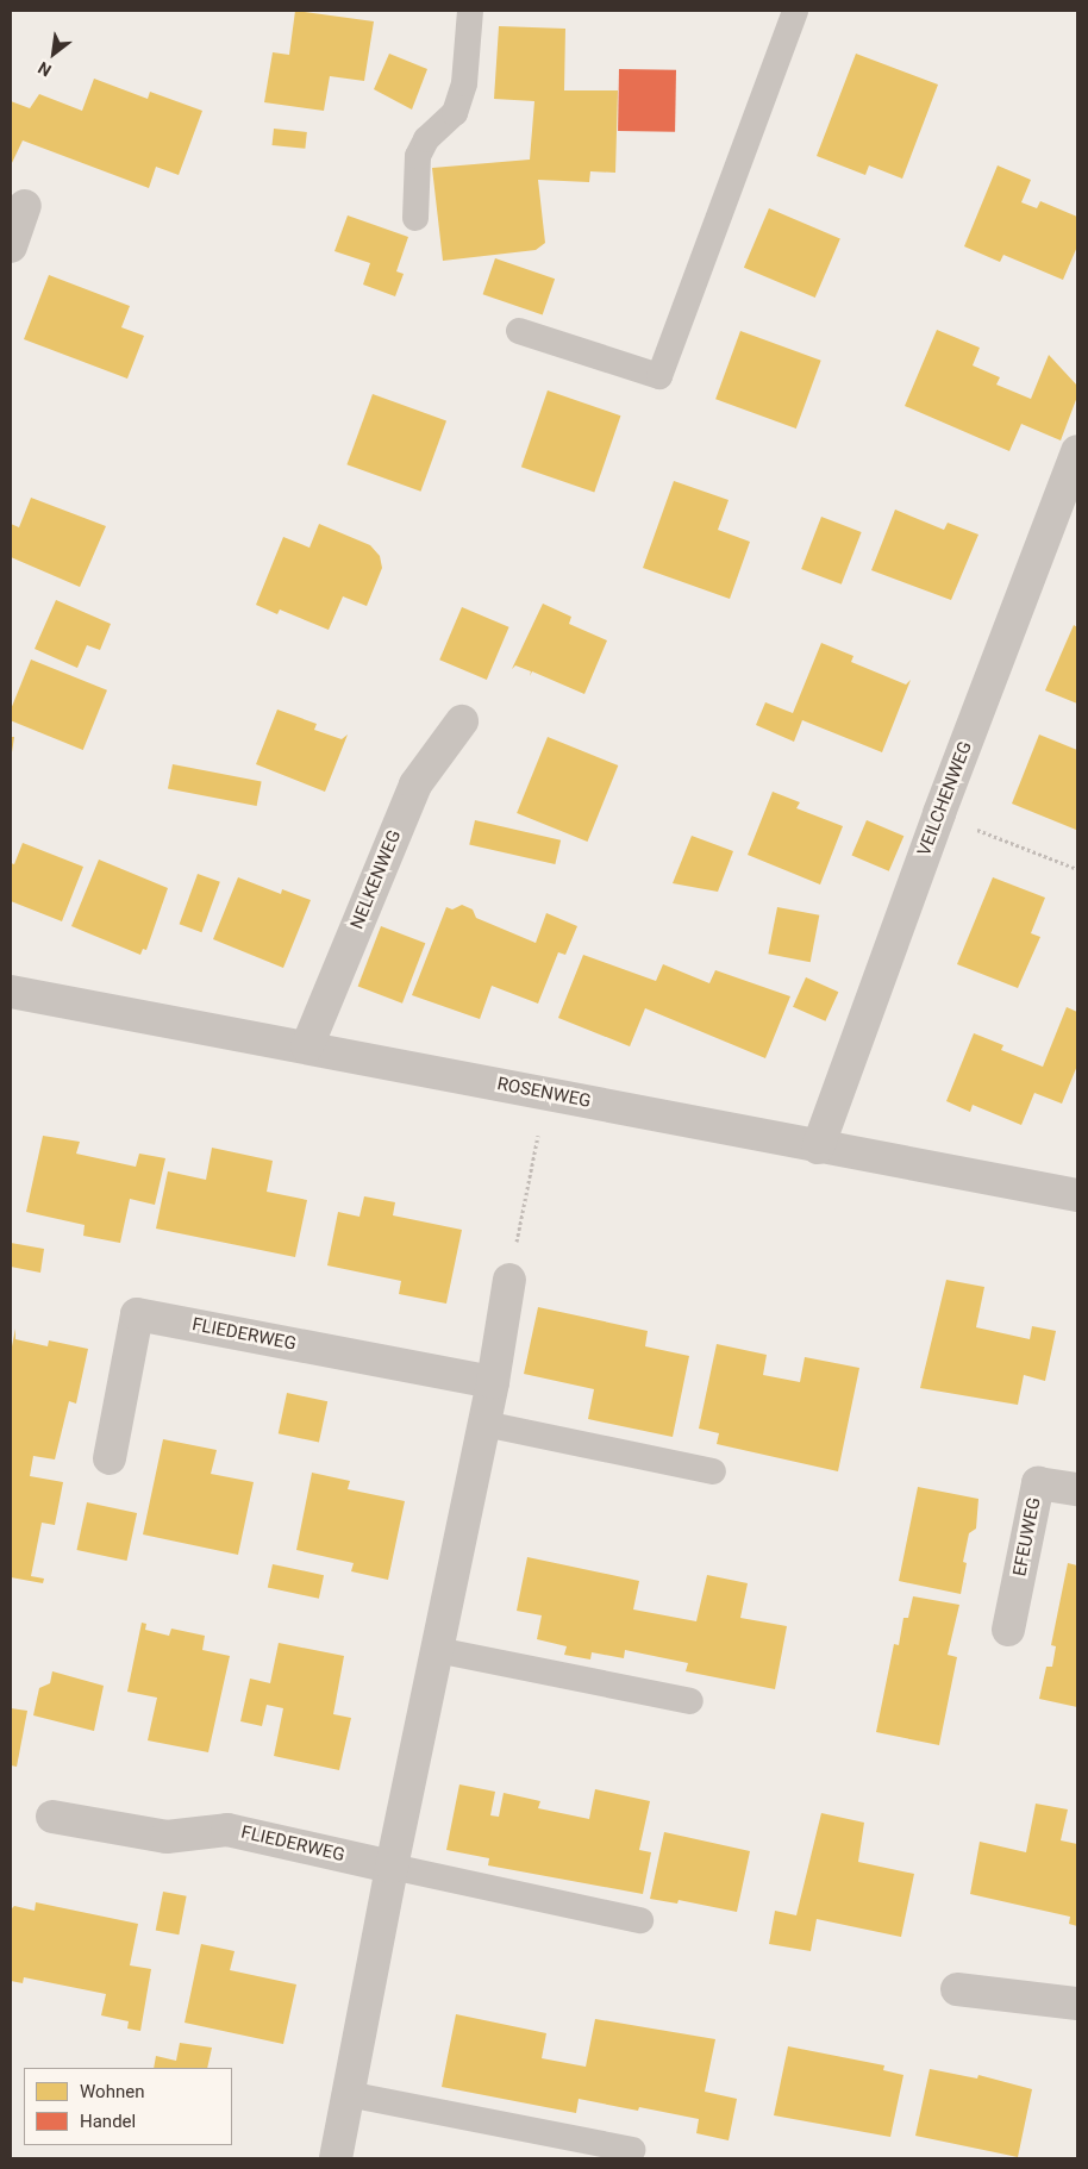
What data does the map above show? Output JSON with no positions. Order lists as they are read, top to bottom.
{
  "streets": {
    "street": [
      "VEILCHENWEG",
      "NELKENWEG",
      "ROSENWEG",
      "FLIEDERWEG",
      "EFEUWEG"
    ]
  },
  "crossings": [
    ["VEILCHENWEG", "ROSENWEG"],
    ["NELKENWEG", "ROSENWEG"]
  ],
  "legend": ["Wohnen", "Handel"],
  "north": "bottom left"
}
